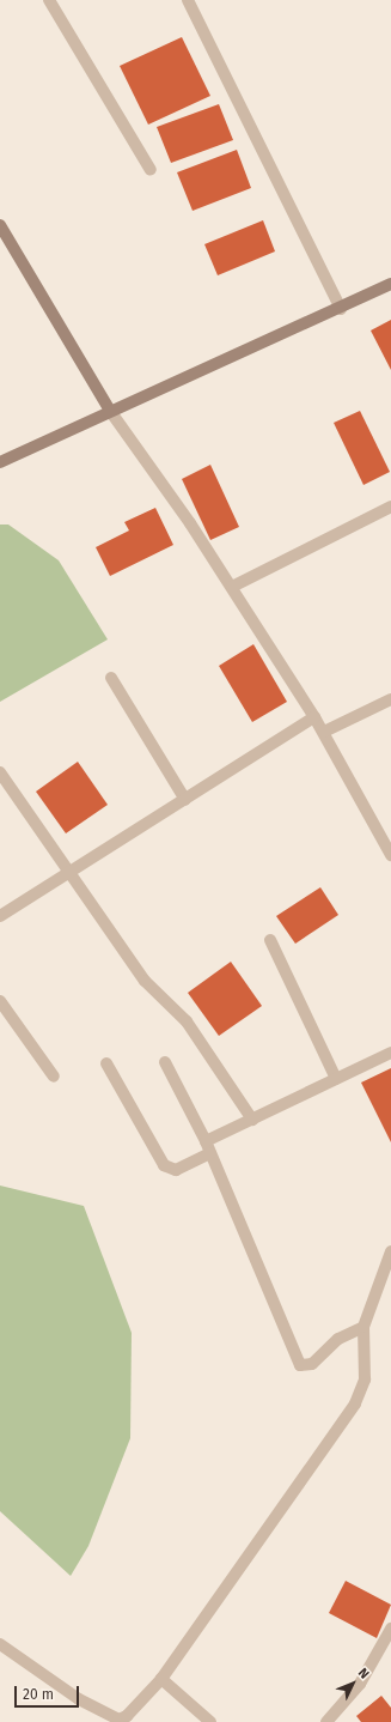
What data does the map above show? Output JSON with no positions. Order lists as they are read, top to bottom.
{
  "scale_bar": "20 m",
  "north": "top right"
}
